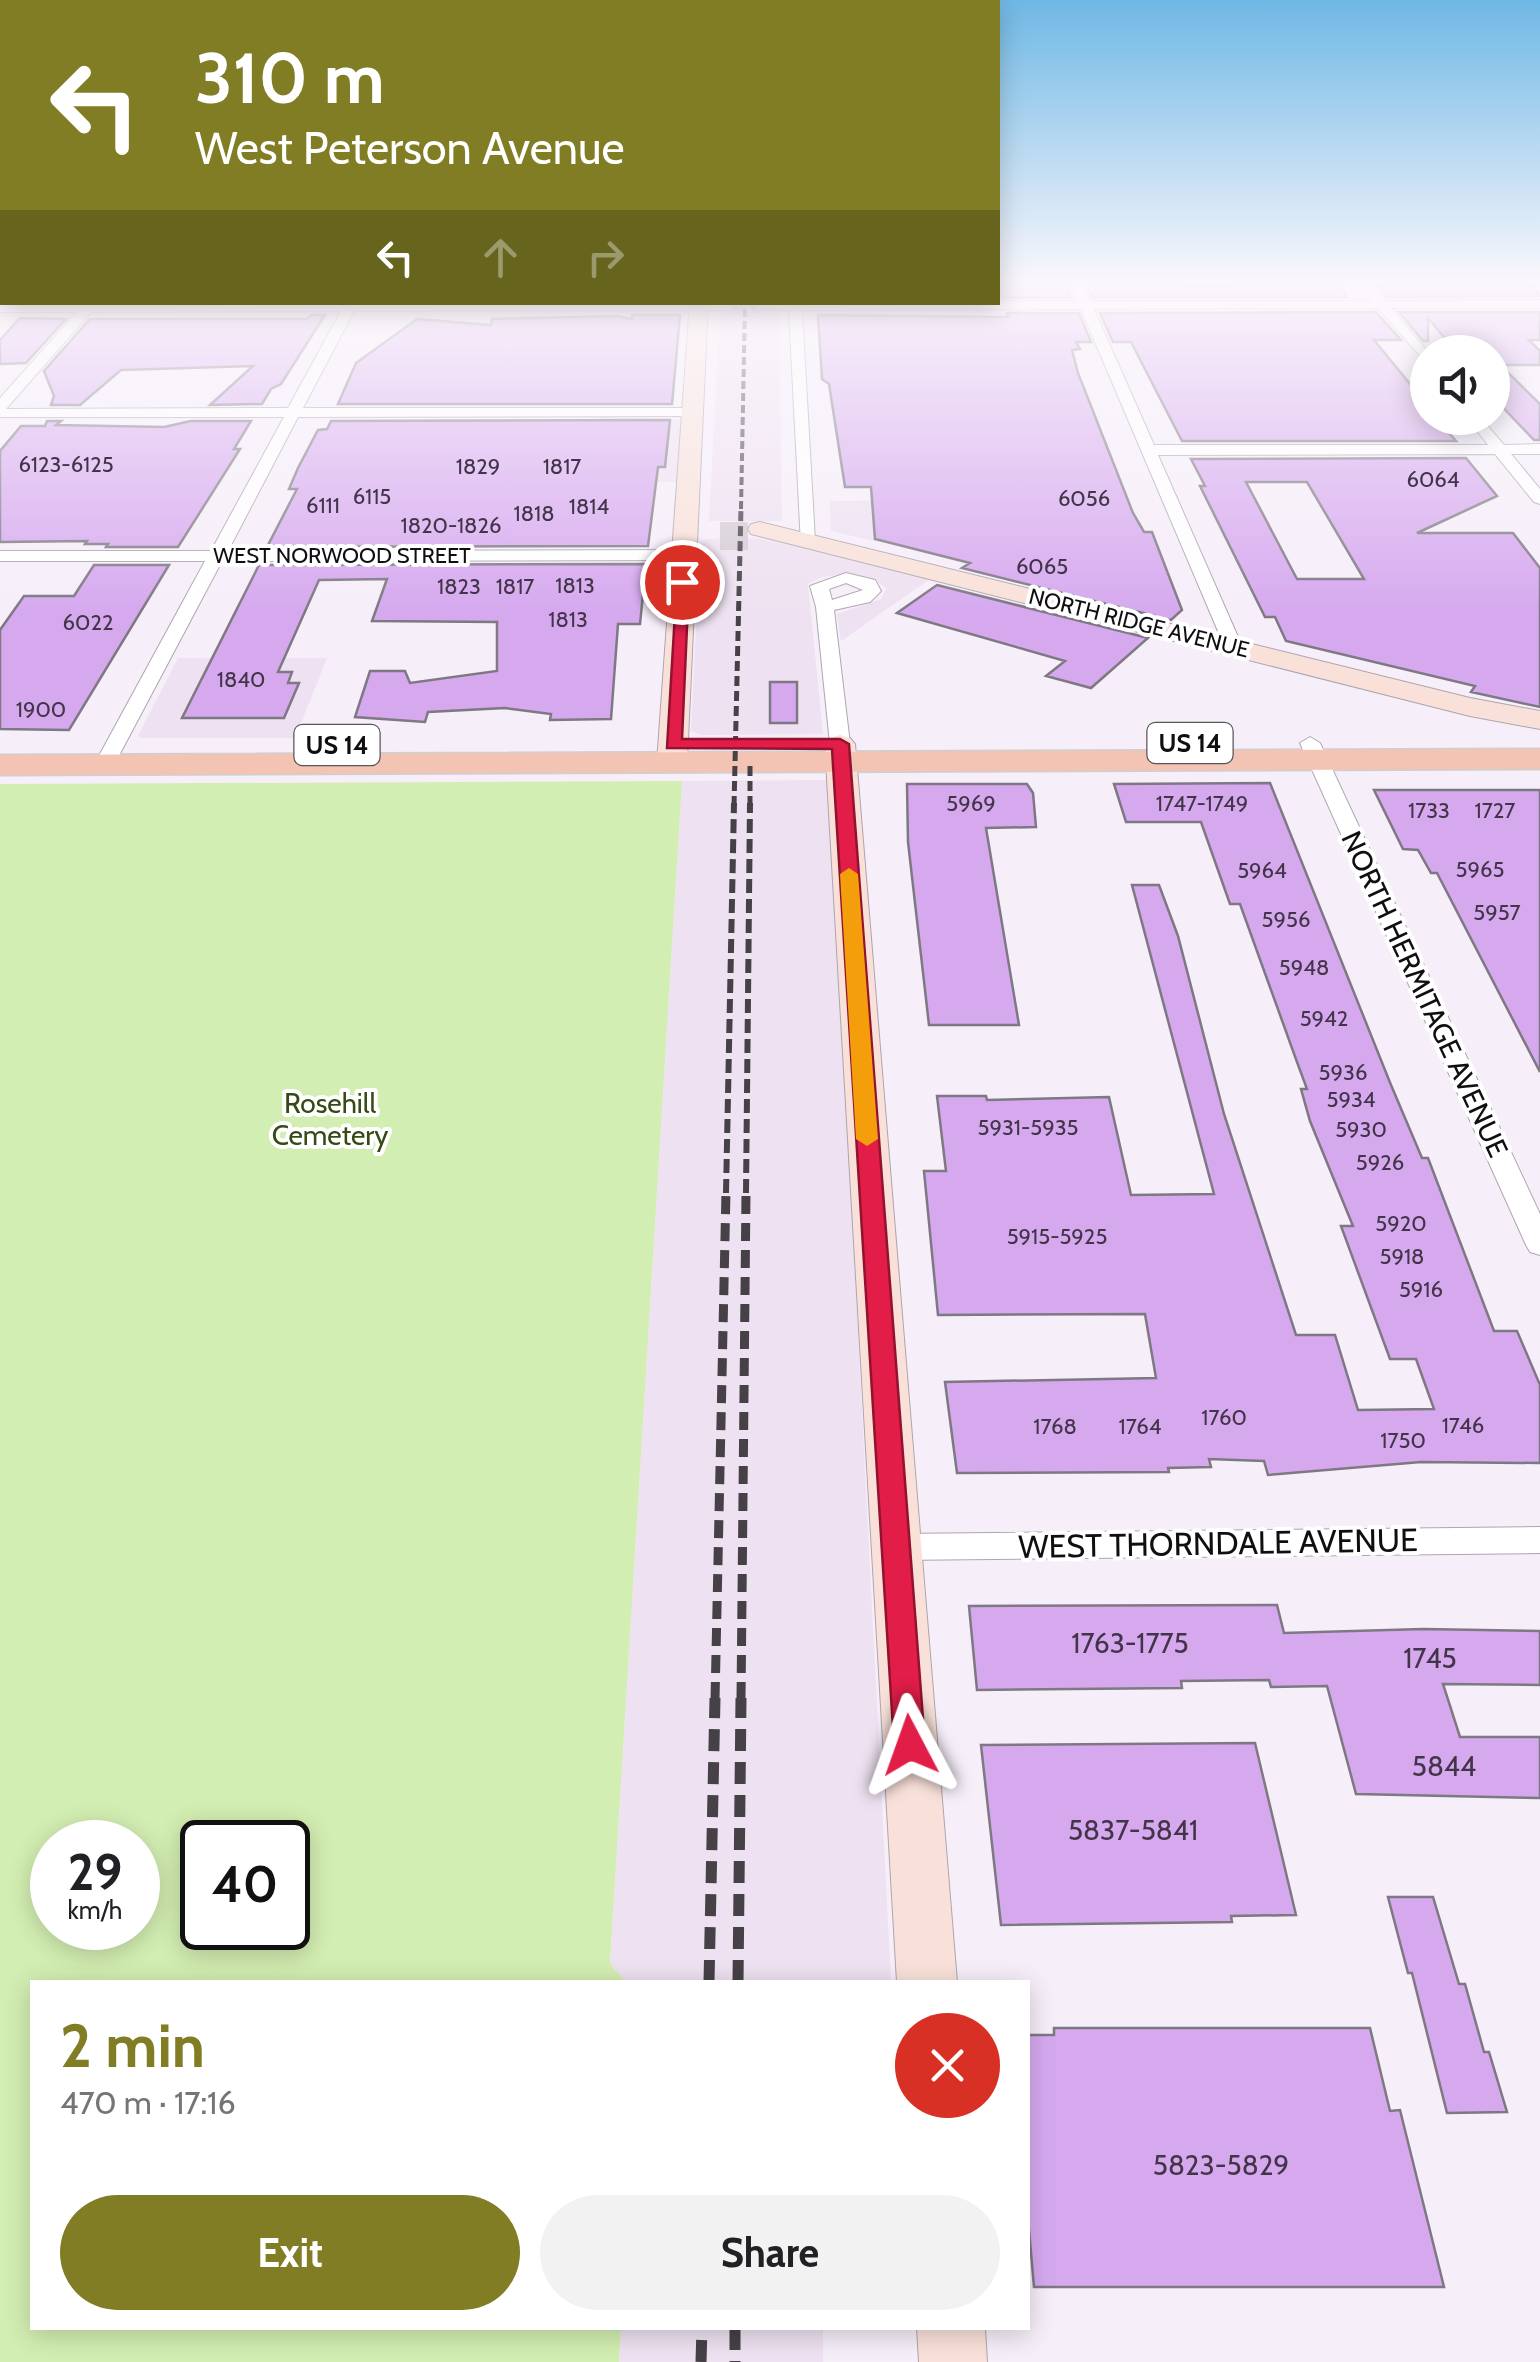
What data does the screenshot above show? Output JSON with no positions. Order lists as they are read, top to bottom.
{
  "streets": {
    "main road": ["NORTH RIDGE AVENUE", "US 14"],
    "street": ["WEST NORWOOD STREET", "NORTH HERMITAGE AVENUE", "WEST THORNDALE AVENUE"]
  },
  "crossings": [
    ["NORTH RIDGE AVENUE", "US 14"],
    ["US 14", "NORTH HERMITAGE AVENUE"]
  ],
  "parks": ["Rosehill Cemetery"],
  "house_numbers": [
    "6123-6125",
    "1829",
    "1817",
    "6064",
    "6115",
    "6056",
    "6111",
    "1814",
    "1818",
    "1820-1826",
    "6065",
    "1813",
    "1823",
    "1817",
    "1813",
    "6022",
    "1840",
    "1900",
    "5969",
    "1747-1749",
    "1733",
    "1727",
    "5965",
    "5964",
    "5957",
    "5956",
    "5948",
    "5942",
    "5936",
    "5934",
    "5931-5935",
    "5930",
    "5926",
    "5920",
    "5915-5925",
    "5918",
    "5916",
    "1760",
    "1746",
    "1768",
    "1764",
    "1750",
    "1763-1775",
    "1745",
    "5844",
    "5837-5841",
    "5823-5829"
  ],
  "page": {
    "turn": ["310 m", "West Peterson Avenue"],
    "speed": "29 km/h",
    "limit": "40",
    "heading": ["2 min", "470 m · 17:16"],
    "buttons": ["Exit", "Share"]
  }
}
